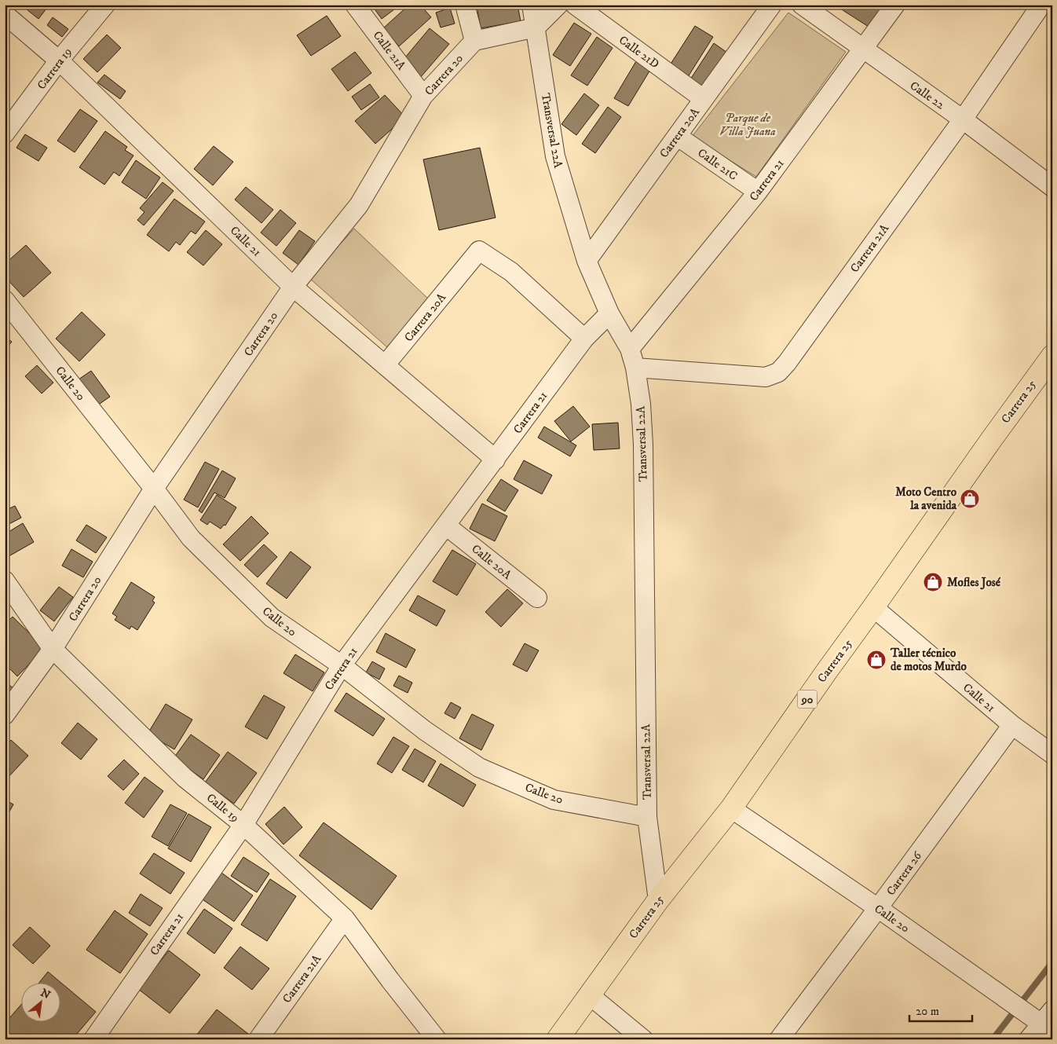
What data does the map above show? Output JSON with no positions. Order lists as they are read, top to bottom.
{
  "streets": {
    "main road": ["Carrera 25", "90"],
    "street": [
      "Calle 21A",
      "Calle 21D",
      "Carrera 19",
      "Carrera 20",
      "Calle 22",
      "Transversal 22A",
      "Carrera 20A",
      "Calle 21C",
      "Carrera 21",
      "Calle 21",
      "Carrera 21A",
      "Calle 20",
      "Calle 20A",
      "Calle 19",
      "Carrera 26"
    ]
  },
  "crossings": [
    ["Calle 21A", "Carrera 20"],
    ["Calle 21D", "Carrera 20A"],
    ["Carrera 19", "Calle 21"],
    ["Carrera 20", "Calle 21"],
    ["Carrera 20", "Calle 20"],
    ["Carrera 20", "Calle 19"],
    ["Calle 22", "Carrera 21"],
    ["Calle 22", "Carrera 21A"],
    ["Transversal 22A", "Carrera 20A"],
    ["Transversal 22A", "Carrera 21"],
    ["Transversal 22A", "Carrera 21A"],
    ["Transversal 22A", "Calle 20"],
    ["Transversal 22A", "Carrera 25"],
    ["Carrera 20A", "Calle 21C"],
    ["Carrera 20A", "Carrera 21"],
    ["Carrera 20A", "Calle 21"],
    ["Calle 21C", "Carrera 21"],
    ["Carrera 21", "Calle 21"],
    ["Carrera 21", "Calle 20"],
    ["Carrera 21", "Calle 20A"],
    ["Carrera 21", "Calle 19"],
    ["Calle 21", "Carrera 25"],
    ["Calle 21", "Carrera 26"],
    ["Carrera 21A", "Calle 19"],
    ["Calle 20", "Carrera 25"],
    ["Calle 20", "Carrera 26"]
  ],
  "parks": ["Parque de Villa Juana"],
  "places": {
    "shop": ["Moto Centro la avenida", "Mofles José", "Taller técnico de motos Murdo"]
  },
  "scale_bar": "20 m",
  "north": "top right"
}
